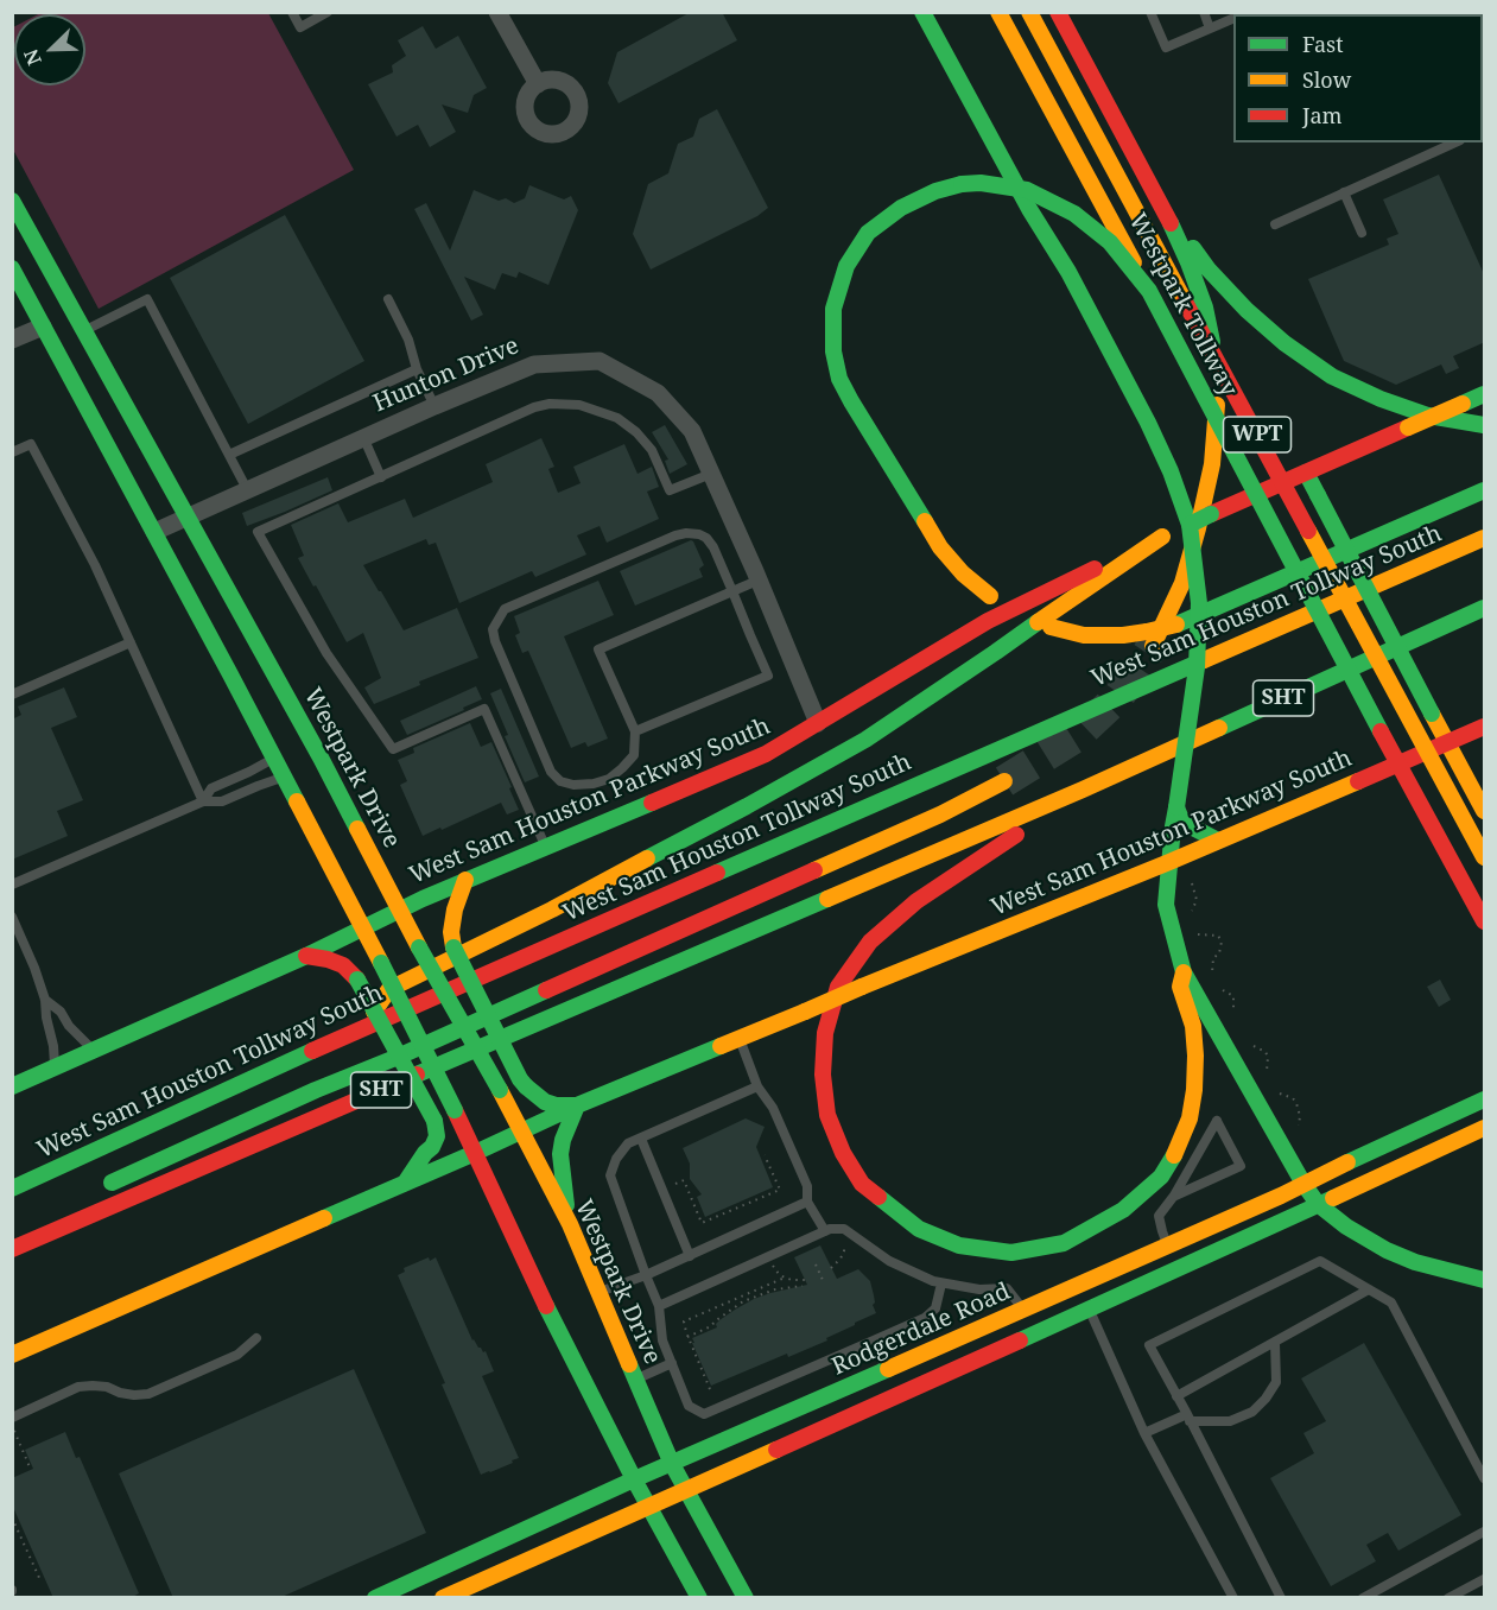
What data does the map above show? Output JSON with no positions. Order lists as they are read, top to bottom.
{
  "streets": {
    "main road": [
      "Westpark Tollway",
      "WPT",
      "West Sam Houston Tollway South",
      "SHT",
      "Westpark Drive",
      "West Sam Houston Parkway South",
      "Rodgerdale Road"
    ],
    "street": ["Hunton Drive"]
  },
  "crossings": [
    ["Hunton Drive", "Westpark Drive"],
    ["Hunton Drive", "West Sam Houston Parkway South"],
    ["Westpark Drive", "West Sam Houston Parkway South"],
    ["Westpark Drive", "Rodgerdale Road"]
  ],
  "legend": ["Fast", "Slow", "Jam"],
  "north": "bottom left"
}
